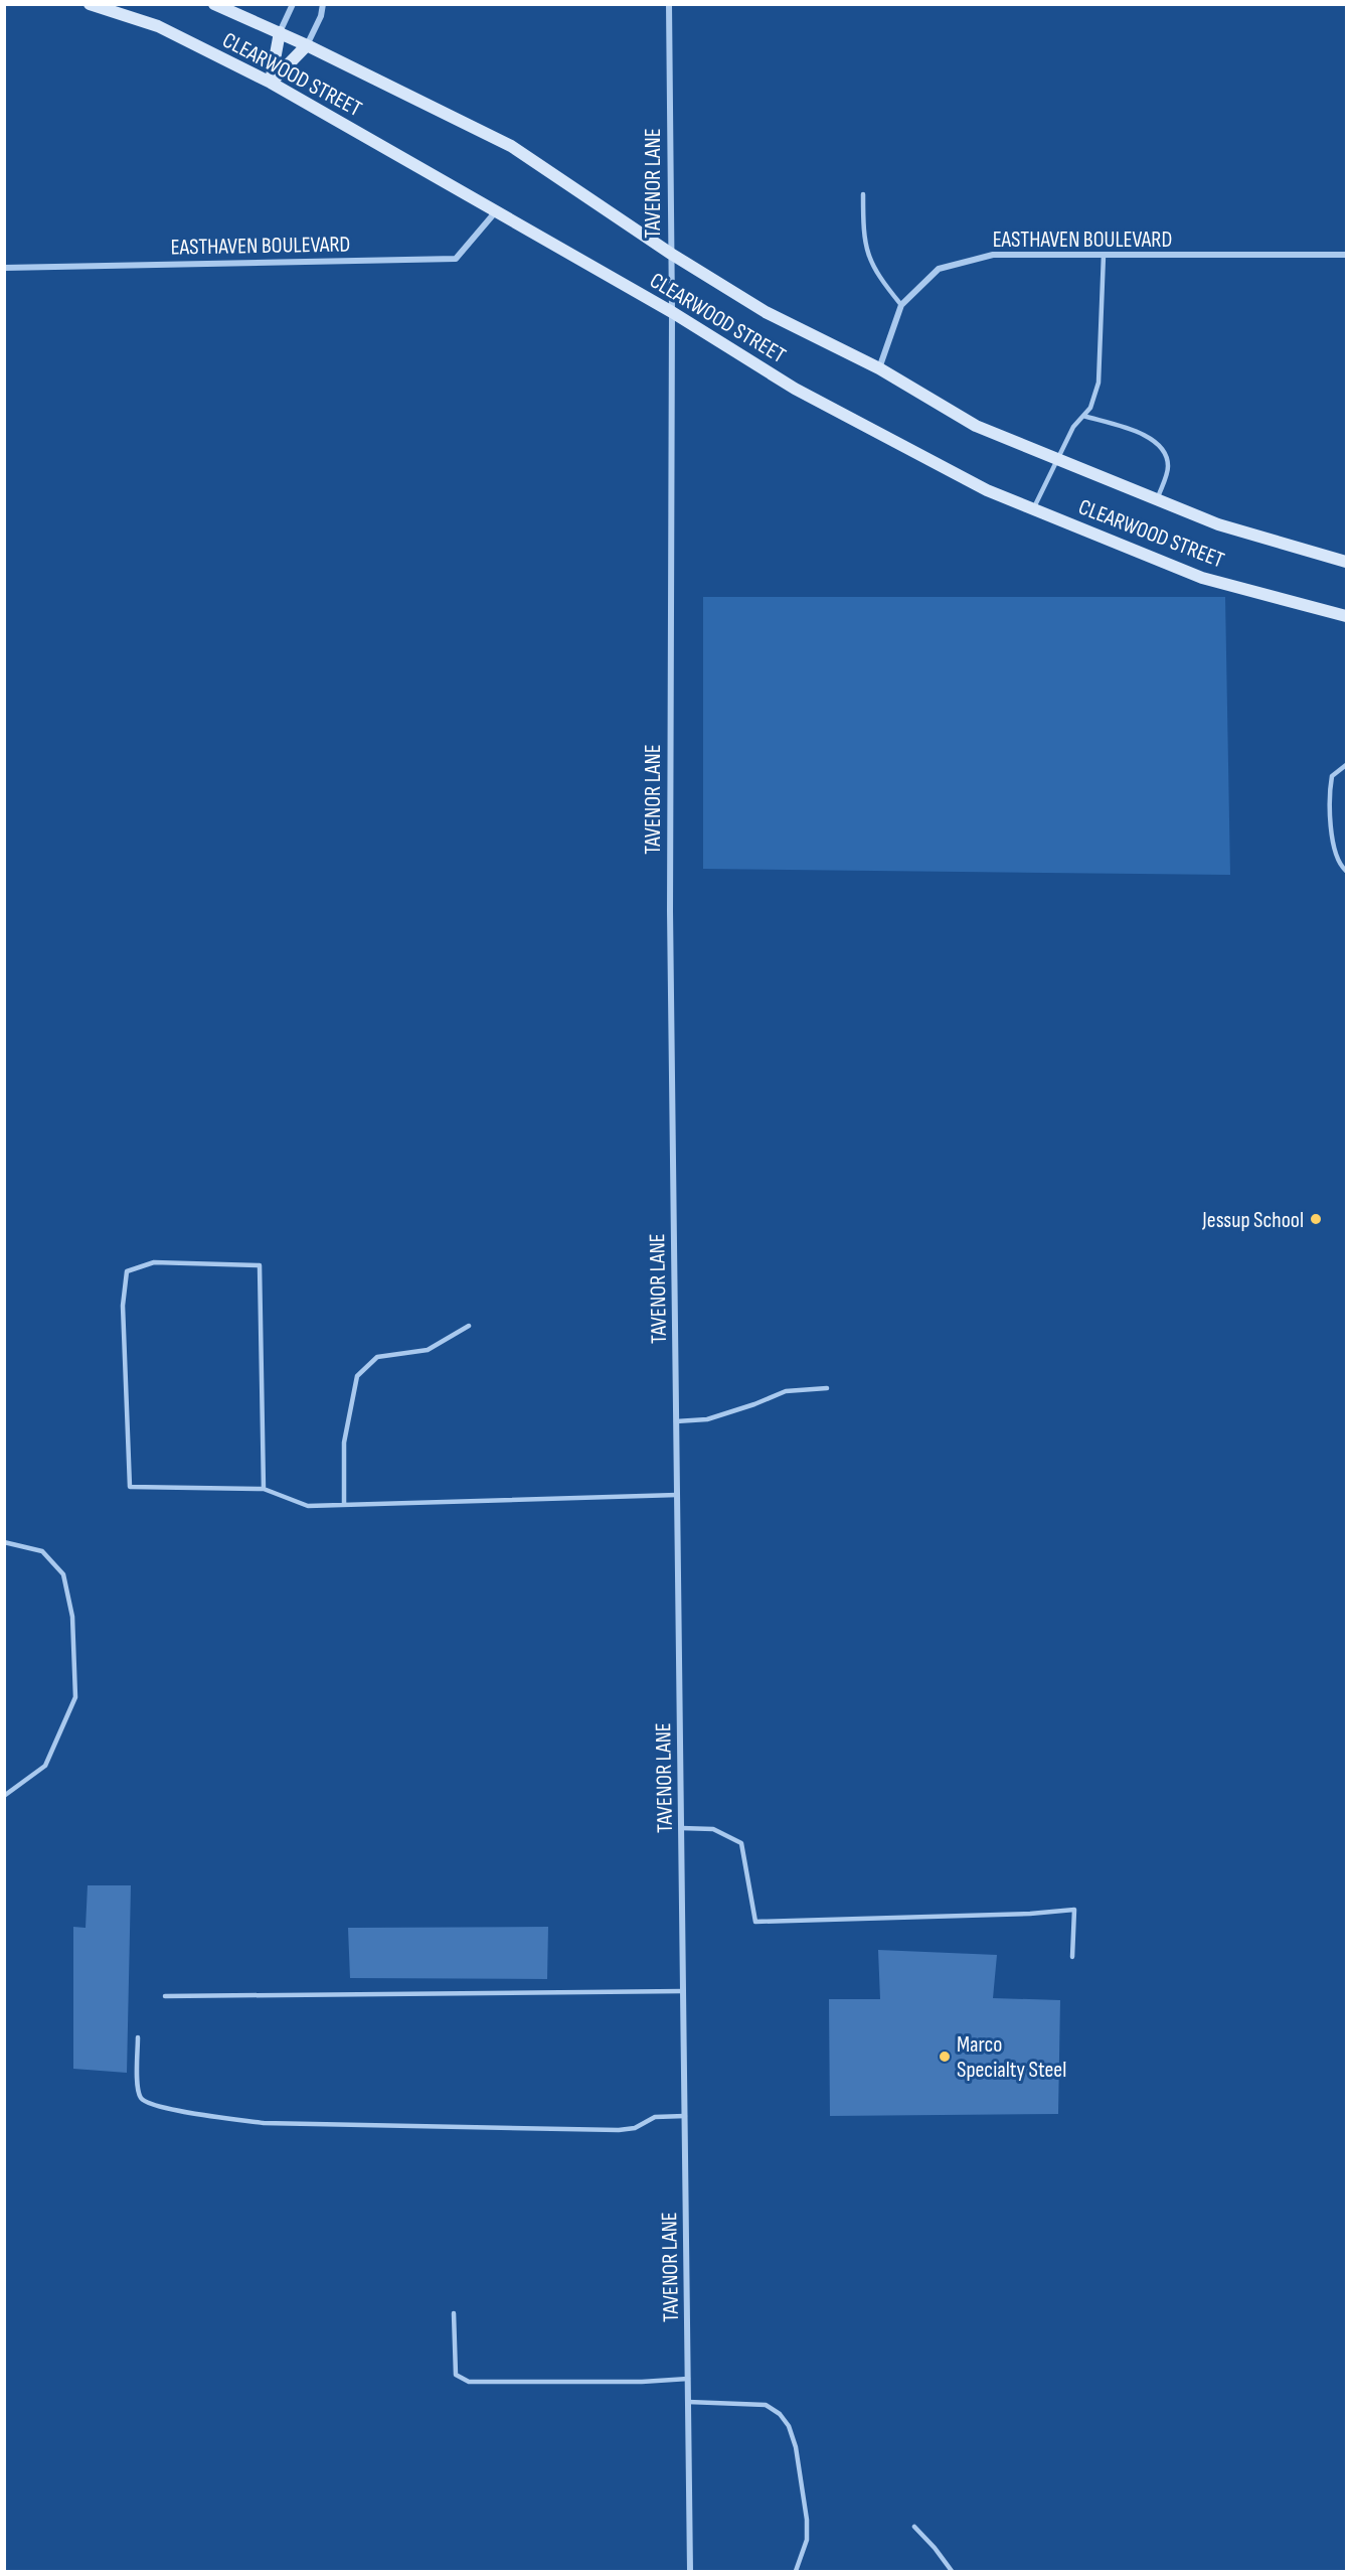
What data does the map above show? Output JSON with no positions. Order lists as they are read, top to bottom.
{
  "streets": {
    "main road": ["CLEARWOOD STREET"],
    "street": ["TAVENOR LANE", "EASTHAVEN BOULEVARD"]
  },
  "crossings": [
    ["CLEARWOOD STREET", "TAVENOR LANE"],
    ["CLEARWOOD STREET", "EASTHAVEN BOULEVARD"]
  ],
  "places": ["Jessup School", "Marco Specialty Steel"]
}
